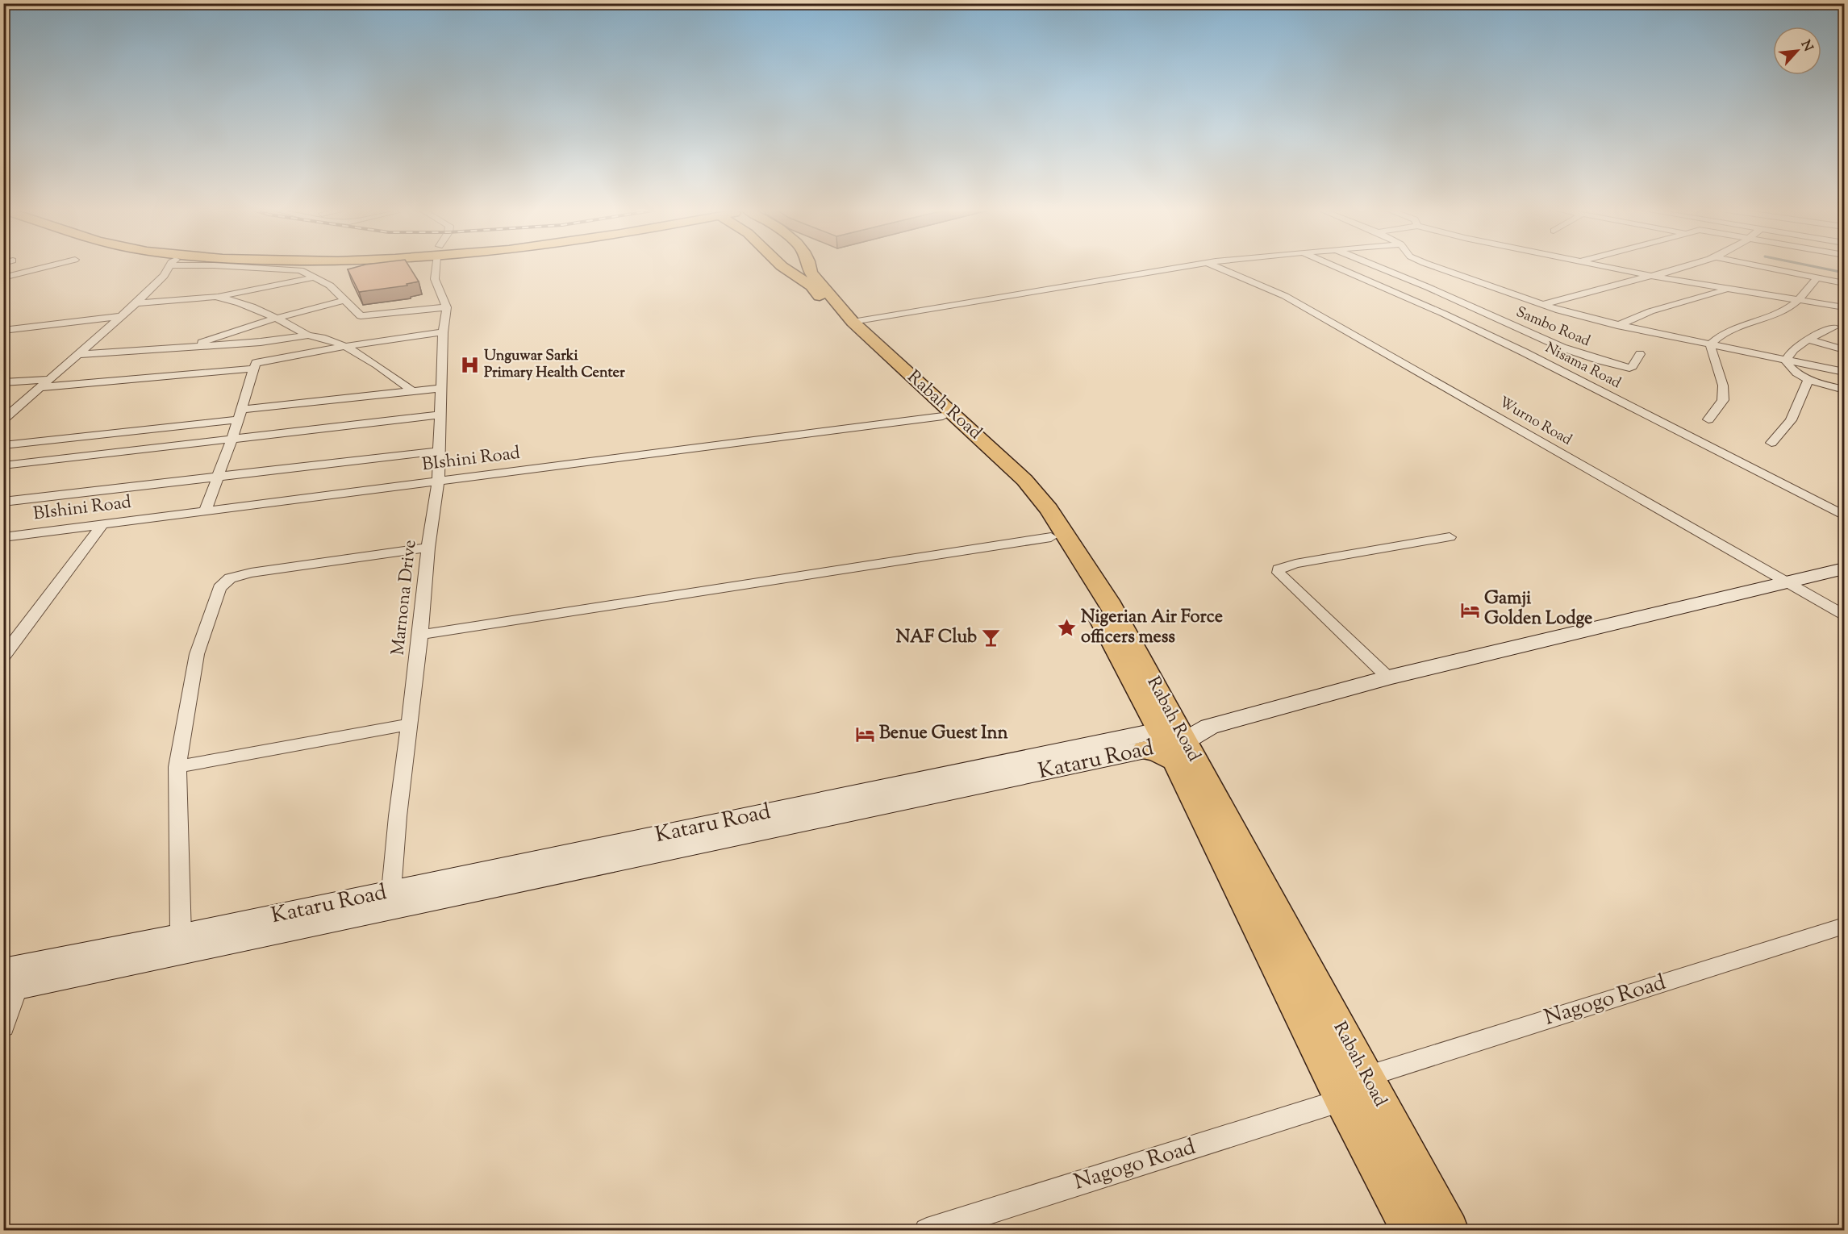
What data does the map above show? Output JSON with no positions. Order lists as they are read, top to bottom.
{
  "streets": {
    "main road": ["Rabah Road"],
    "street": [
      "Sambo Road",
      "Nisama Road",
      "Wurno Road",
      "BIshini Road",
      "Marnona Drive",
      "Kataru Road",
      "Nagogo Road"
    ]
  },
  "crossings": [
    ["Rabah Road", "BIshini Road"],
    ["Rabah Road", "Kataru Road"],
    ["Rabah Road", "Nagogo Road"],
    ["Wurno Road", "Kataru Road"],
    ["BIshini Road", "Marnona Drive"],
    ["Marnona Drive", "Kataru Road"]
  ],
  "places": {
    "hospital": ["Unguwar Sarki Primary Health Center"],
    "hotel": ["Gamji Golden Lodge", "Benue Guest Inn"],
    "place": ["Nigerian Air Force officers mess"],
    "bar": ["NAF Club"]
  },
  "north": "top right"
}
